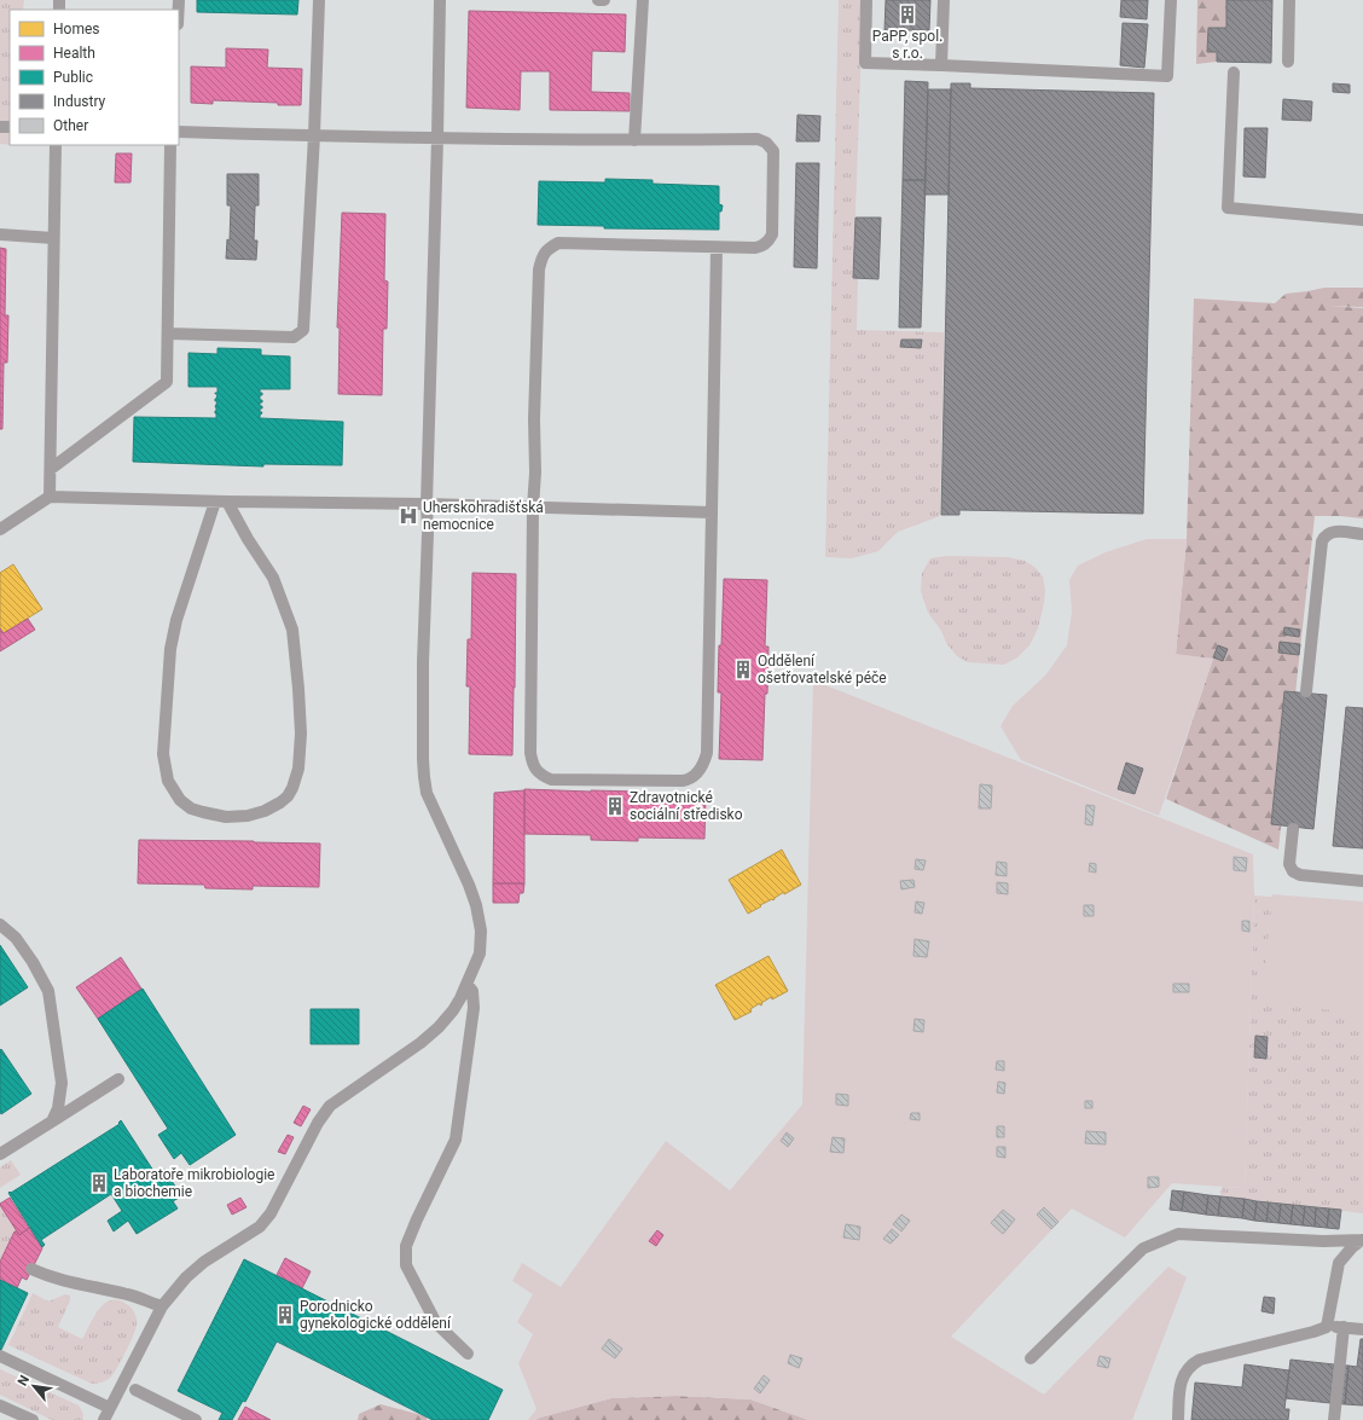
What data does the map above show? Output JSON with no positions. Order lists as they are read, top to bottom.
{
  "places": {
    "building": [
      "PaPP, spol. s r.o.",
      "Oddělení ošetřovatelské péče",
      "Zdravotnické sociální středisko",
      "Laboratoře mikrobiologie a biochemie",
      "Porodnicko gynekologické oddělení"
    ],
    "hospital": ["Uherskohradišťská nemocnice"]
  },
  "legend": [
    "Homes",
    "Health",
    "Public",
    "Industry",
    "Other"
  ],
  "north": "top left"
}
